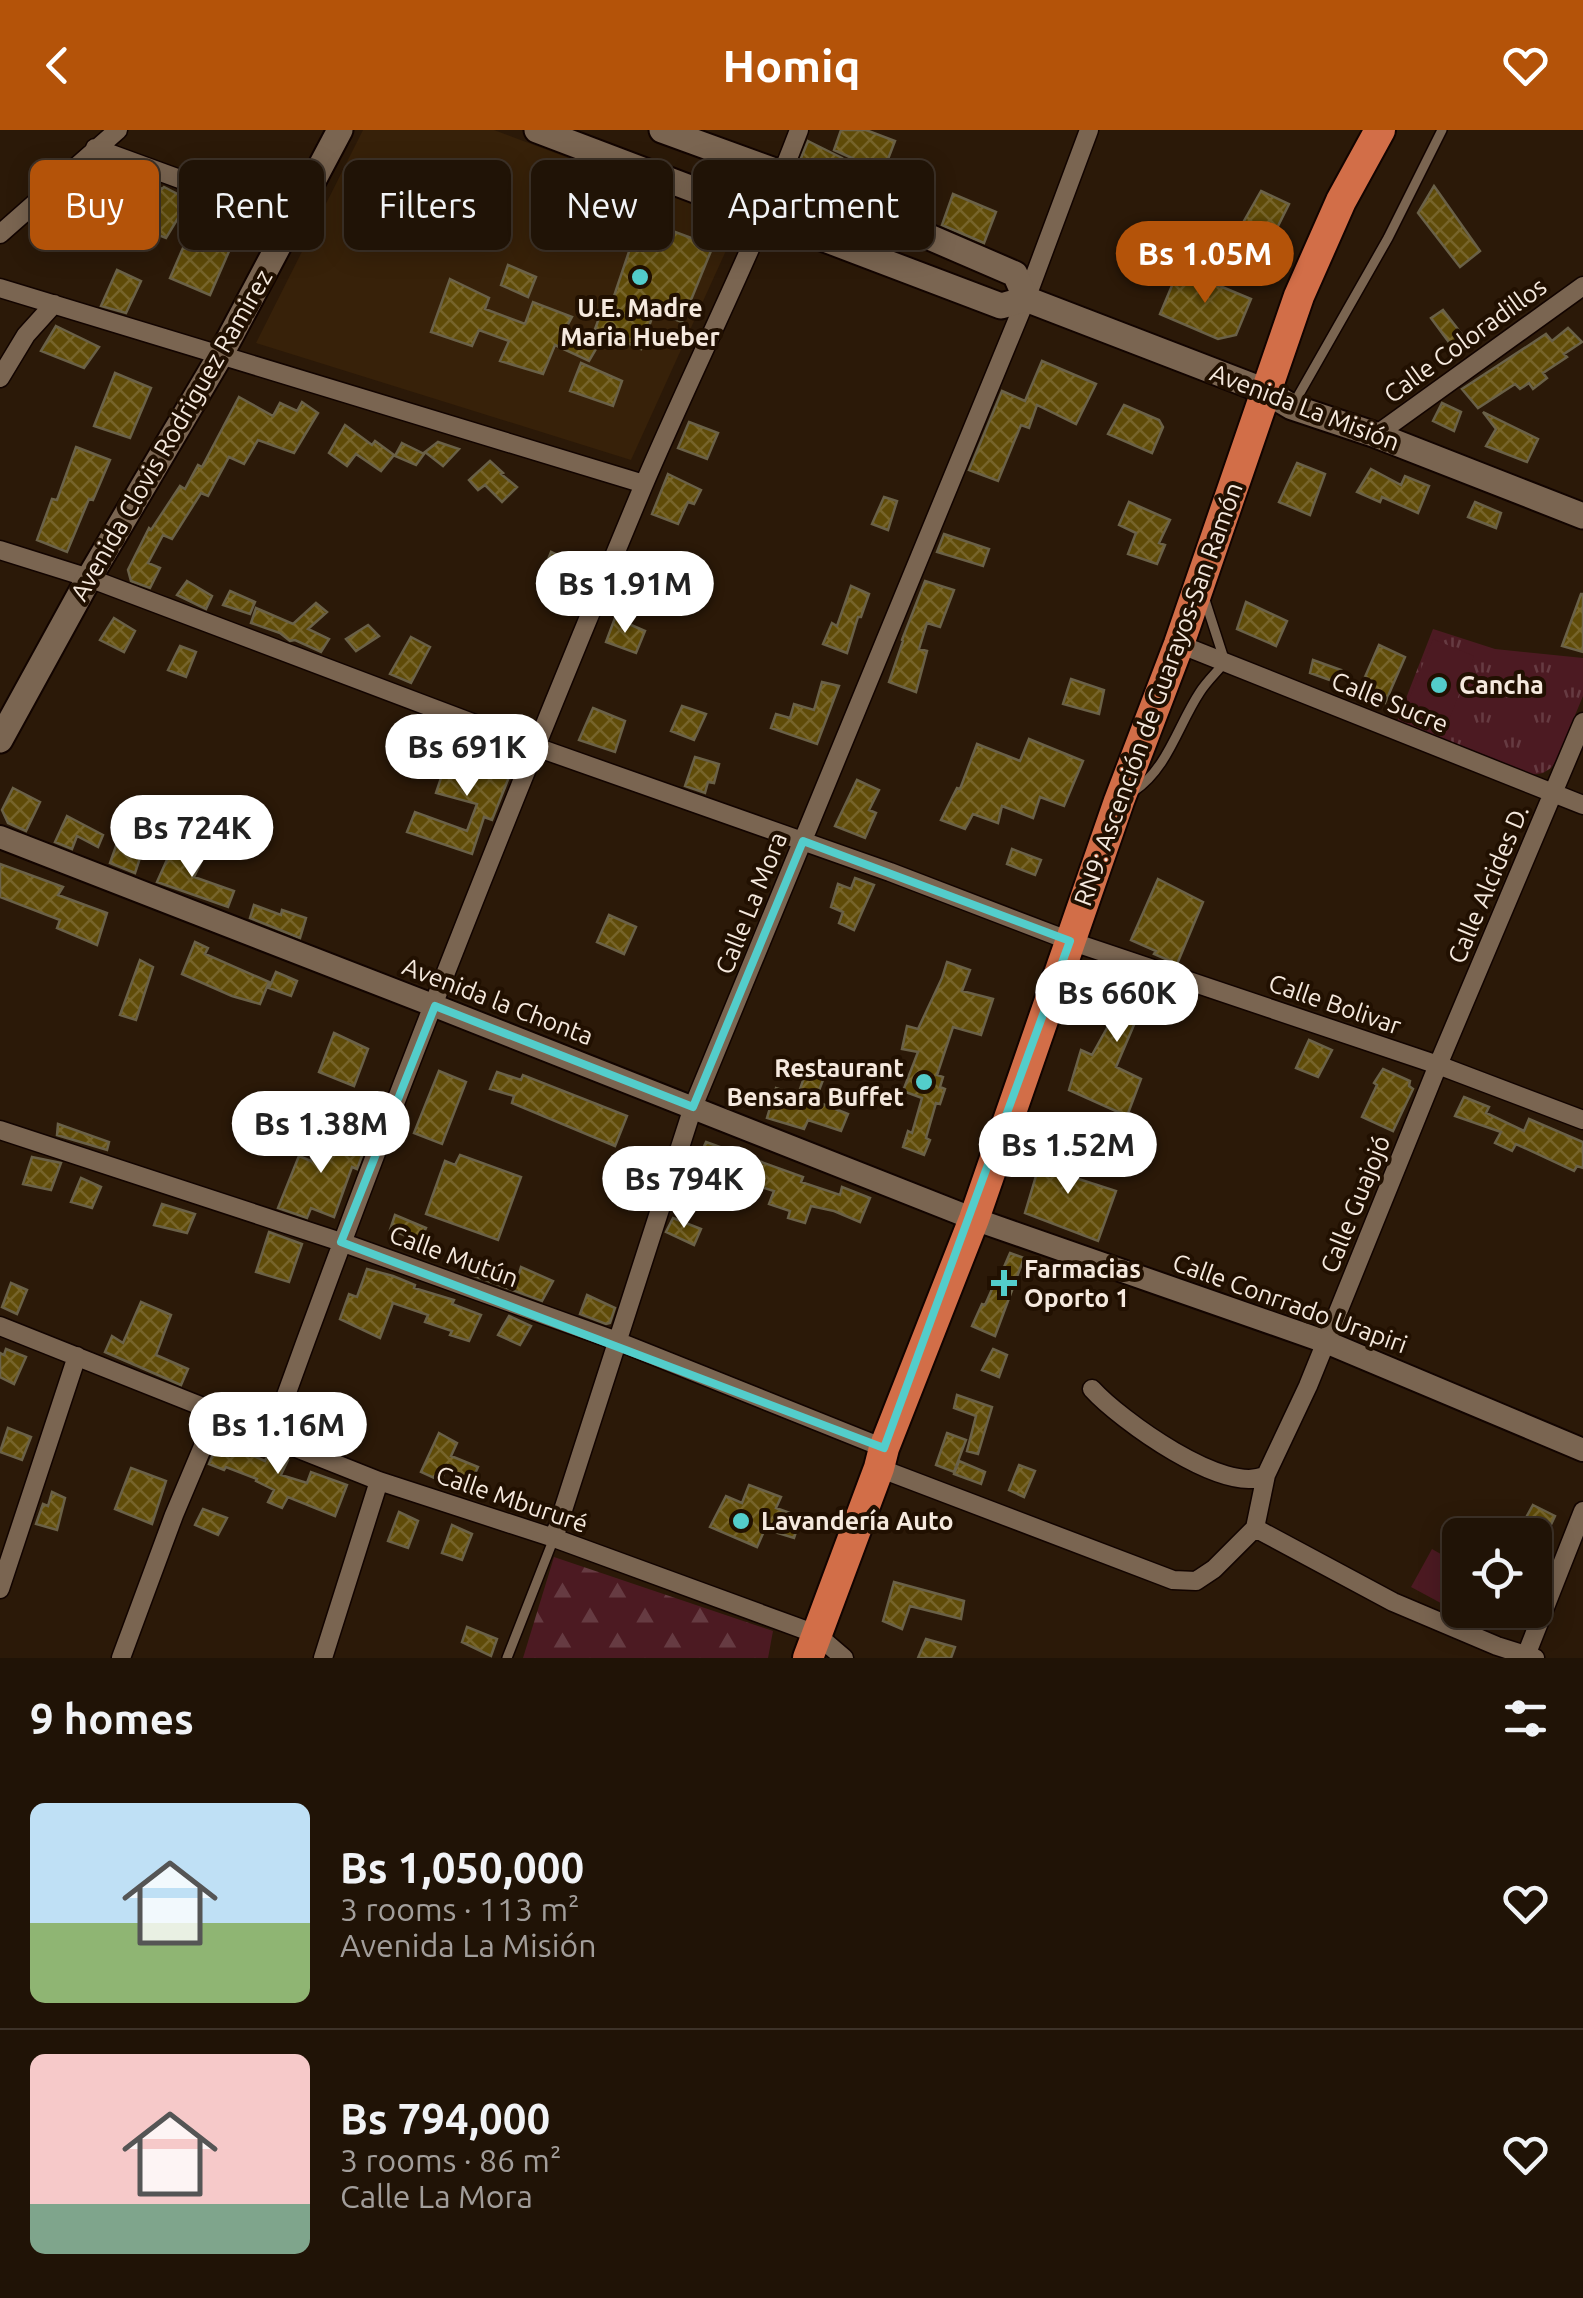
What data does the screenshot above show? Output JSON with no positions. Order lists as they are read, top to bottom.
{
  "streets": {
    "highway": ["RN9: Ascención de Guarayos-San Ramón"],
    "main road": ["Avenida La Misión", "Avenida Clovis Rodriguez Ramirez"],
    "street": [
      "Calle Coloradillos",
      "Calle Sucre",
      "Calle Alcides D.",
      "Calle La Mora",
      "Avenida la Chonta",
      "Calle Bolivar",
      "Calle Guajojó",
      "Calle Mutún",
      "Calle Conrrado Urapiri",
      "Calle Mbururé"
    ]
  },
  "crossings": [
    ["Calle Coloradillos", "Avenida La Misión"],
    ["Avenida La Misión", "RN9: Ascención de Guarayos-San Ramón"],
    ["Avenida La Misión", "Calle La Mora"],
    ["Avenida Clovis Rodriguez Ramirez", "Calle Bolivar"],
    ["RN9: Ascención de Guarayos-San Ramón", "Calle Sucre"],
    ["RN9: Ascención de Guarayos-San Ramón", "Avenida la Chonta"],
    ["RN9: Ascención de Guarayos-San Ramón", "Calle Bolivar"],
    ["RN9: Ascención de Guarayos-San Ramón", "Calle Mutún"],
    ["RN9: Ascención de Guarayos-San Ramón", "Calle Conrrado Urapiri"],
    ["RN9: Ascención de Guarayos-San Ramón", "Calle Mbururé"],
    ["Calle Sucre", "Calle Alcides D."],
    ["Calle Alcides D.", "Calle Bolivar"],
    ["Calle Alcides D.", "Calle Guajojó"],
    ["Calle La Mora", "Avenida la Chonta"],
    ["Calle La Mora", "Calle Bolivar"],
    ["Calle La Mora", "Calle Mutún"],
    ["Calle La Mora", "Calle Mbururé"],
    ["Avenida la Chonta", "Calle Conrrado Urapiri"],
    ["Calle Bolivar", "Calle Guajojó"],
    ["Calle Guajojó", "Calle Mutún"],
    ["Calle Guajojó", "Calle Conrrado Urapiri"]
  ],
  "places": {
    "other": [
      "U.E. Madre Maria Hueber",
      "Cancha",
      "Restaurant Bensara Buffet",
      "Lavandería Auto"
    ],
    "health": ["Farmacias Oporto 1"]
  },
  "page": {
    "header": "Homiq",
    "chip": [
      "Buy",
      "Rent",
      "Filters",
      "New",
      "Apartment"
    ],
    "price": [
      "Bs 1.05M",
      "Bs 1.91M",
      "Bs 691K",
      "Bs 724K",
      "Bs 660K",
      "Bs 1.38M",
      "Bs 1.52M",
      "Bs 794K",
      "Bs 1.16M"
    ],
    "heading": "9 homes",
    "list": [
      {
        "name": "Bs 1,050,000",
        "note": "3 rooms · 113 m² · Avenida La Misión"
      },
      {
        "name": "Bs 794,000",
        "note": "3 rooms · 86 m² · Calle La Mora"
      }
    ]
  }
}
